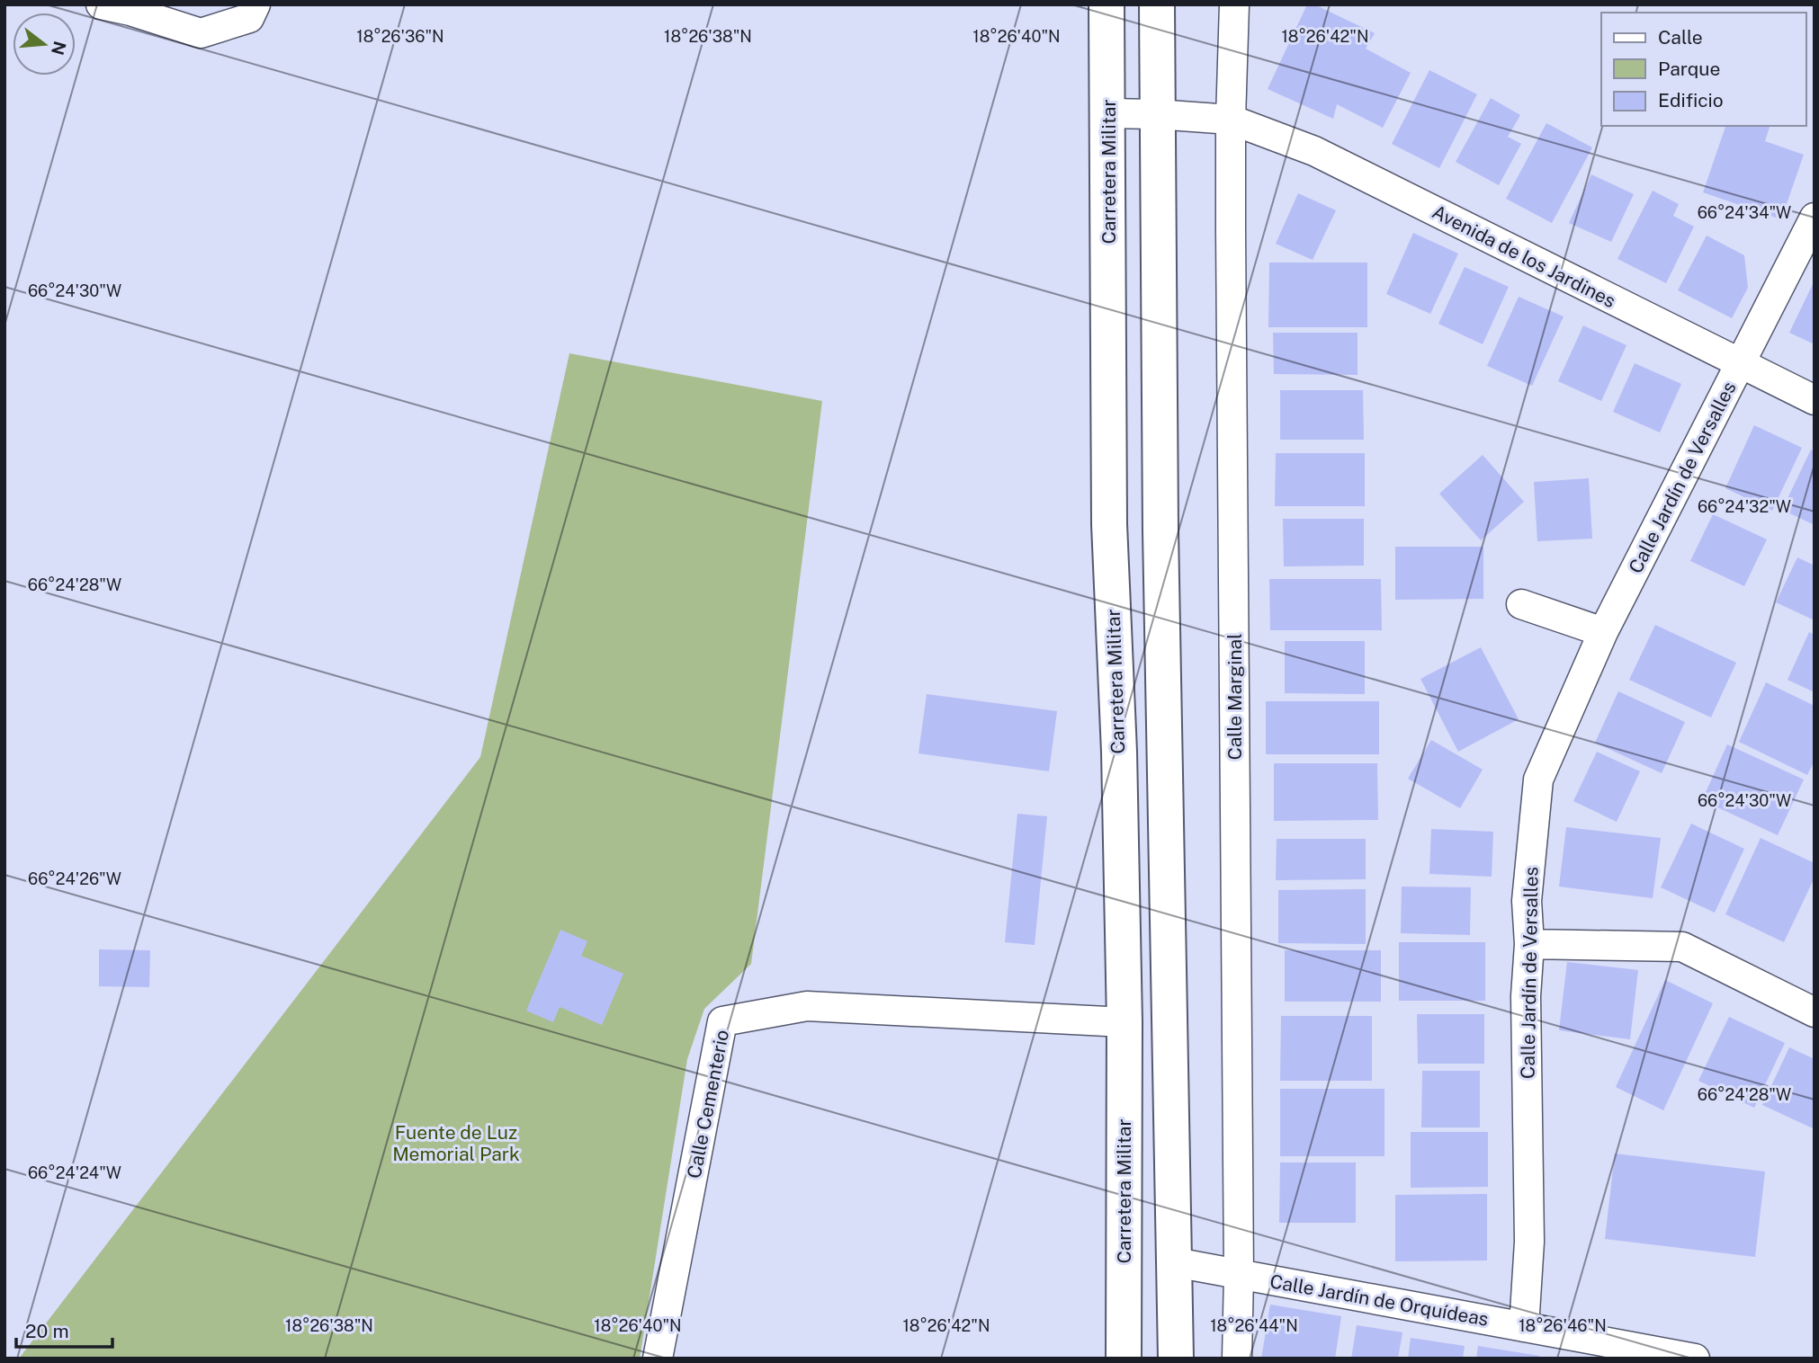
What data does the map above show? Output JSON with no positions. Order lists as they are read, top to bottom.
{
  "streets": {
    "main road": ["Carretera Militar"],
    "street": [
      "Avenida de los Jardines",
      "Calle Jardín de Versalles",
      "Calle Marginal",
      "Calle Cementerio",
      "Calle Jardín de Orquídeas"
    ]
  },
  "crossings": [
    ["Carretera Militar", "Avenida de los Jardines"],
    ["Carretera Militar", "Calle Cementerio"],
    ["Avenida de los Jardines", "Calle Jardín de Versalles"],
    ["Avenida de los Jardines", "Calle Marginal"],
    ["Calle Jardín de Versalles", "Calle Jardín de Orquídeas"],
    ["Calle Marginal", "Calle Jardín de Orquídeas"]
  ],
  "parks": ["Fuente de Luz Memorial Park"],
  "legend": ["Calle", "Parque", "Edificio"],
  "scale_bar": "20 m",
  "north": "right",
  "coordinates": [
    "18°26'36\"N",
    "18°26'38\"N",
    "18°26'40\"N",
    "18°26'42\"N",
    "66°24'34\"W",
    "66°24'30\"W",
    "66°24'32\"W",
    "66°24'28\"W",
    "66°24'26\"W",
    "66°24'24\"W",
    "18°26'44\"N",
    "18°26'46\"N"
  ]
}
